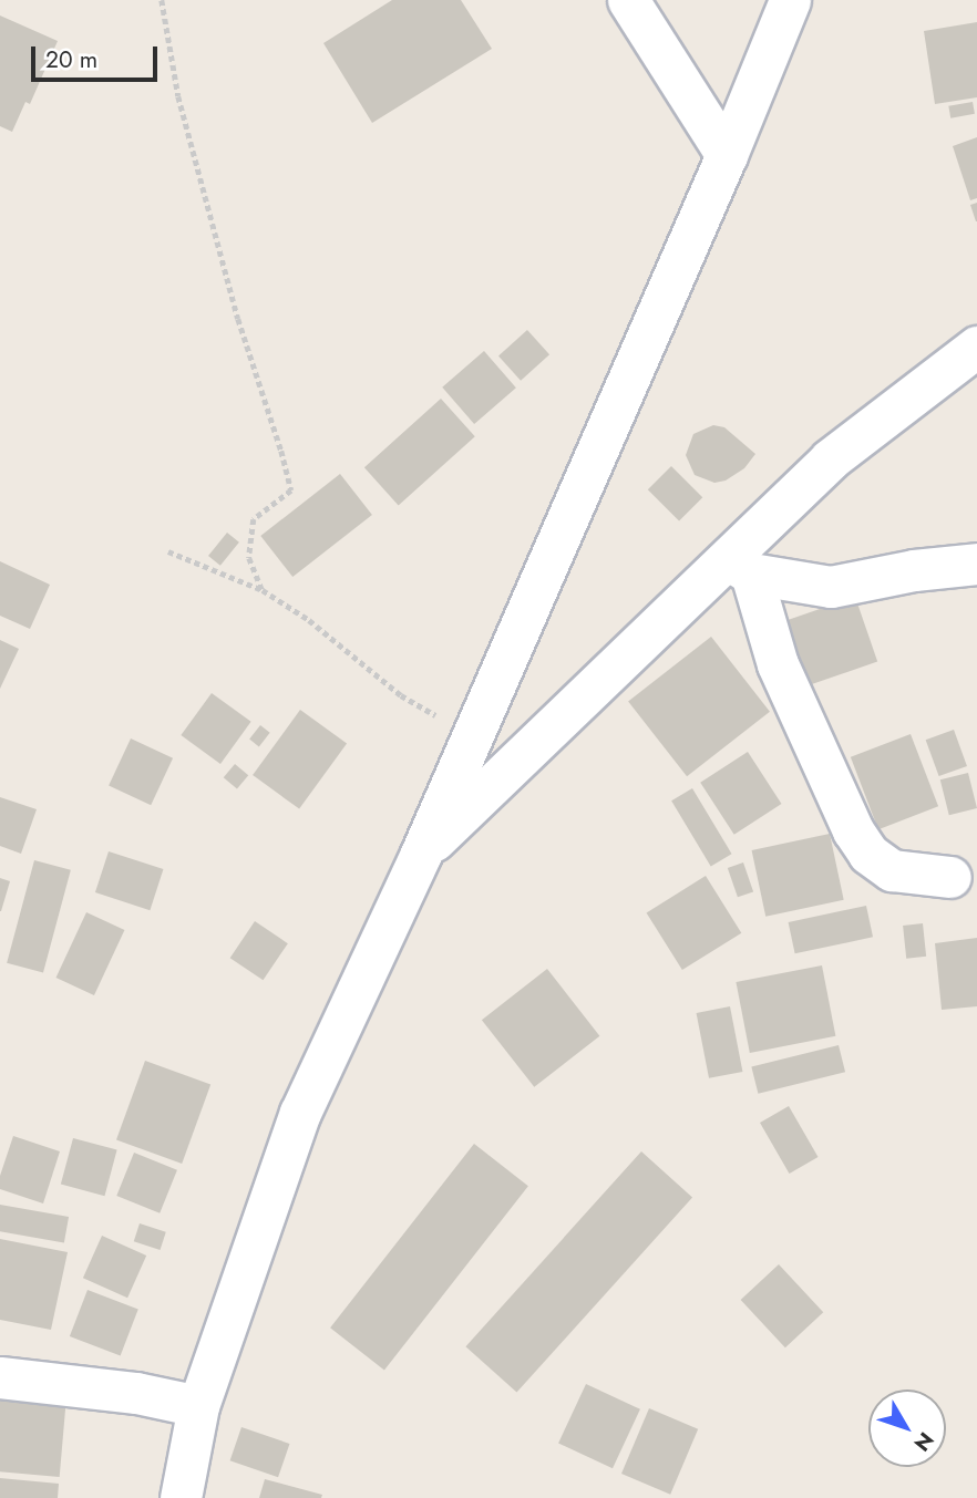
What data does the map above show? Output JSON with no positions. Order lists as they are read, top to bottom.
{
  "scale_bar": "20 m",
  "north": "bottom right"
}
